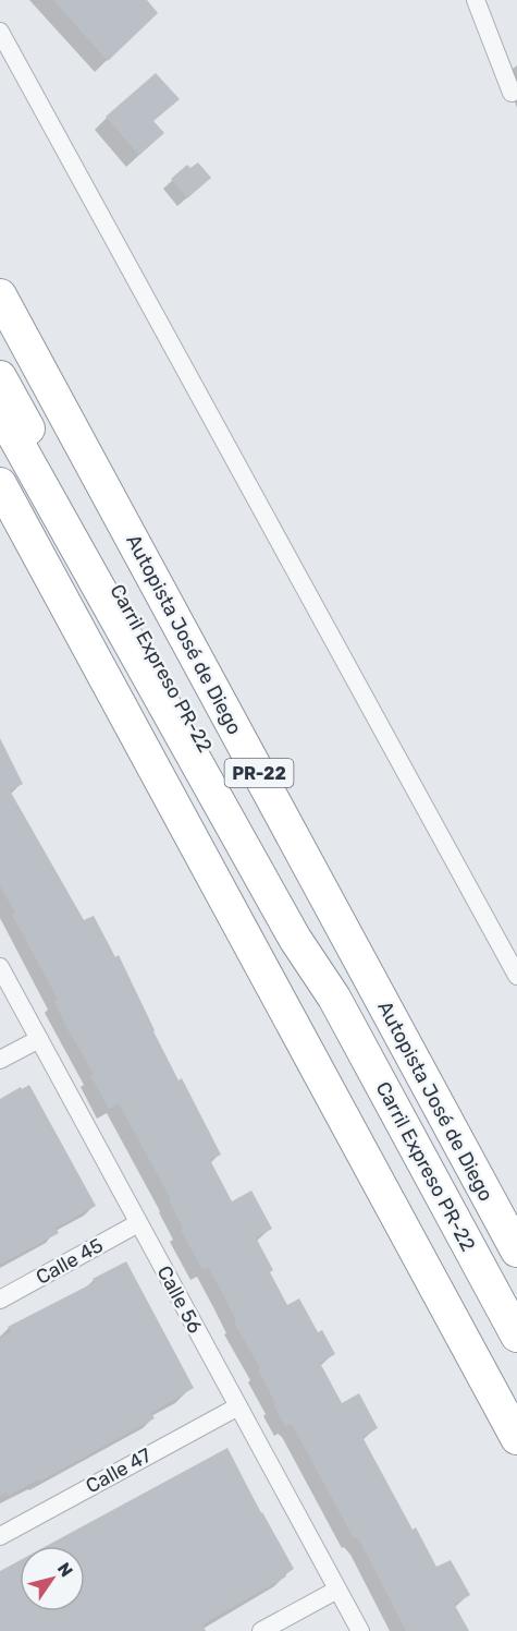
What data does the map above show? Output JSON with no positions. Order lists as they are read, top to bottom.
{
  "streets": {
    "highway": ["Autopista José de Diego", "Carril Expreso PR-22", "PR-22"],
    "street": ["Calle 45", "Calle 56", "Calle 47"]
  },
  "crossings": [
    ["Calle 45", "Calle 56"],
    ["Calle 56", "Calle 47"]
  ],
  "north": "top right"
}
